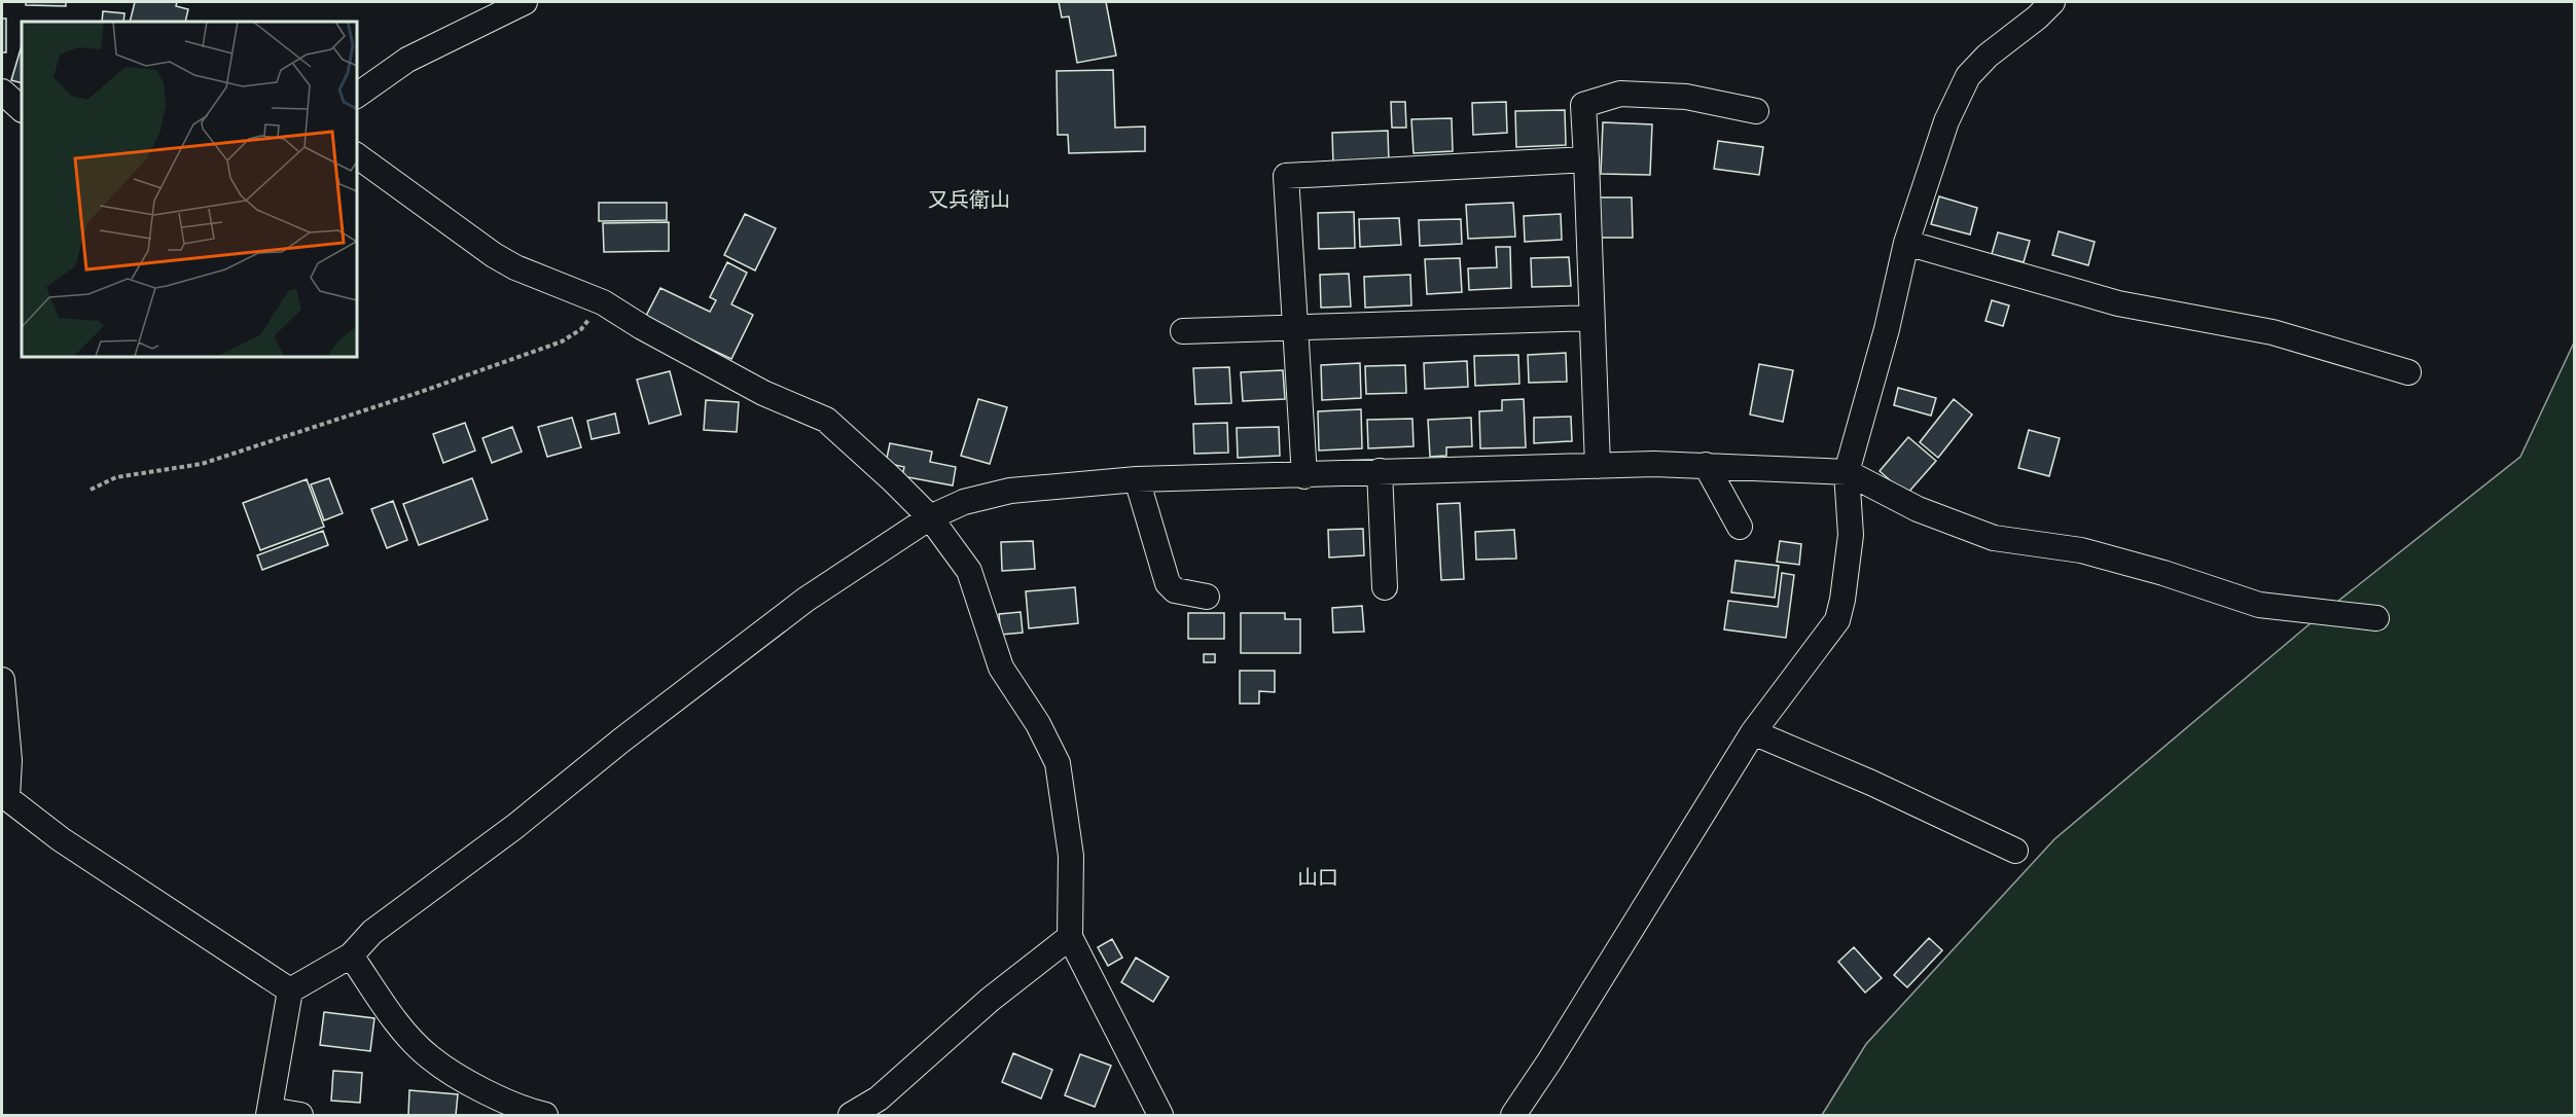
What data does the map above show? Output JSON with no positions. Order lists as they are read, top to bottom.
{
  "districts": ["又兵衛山", "山口"]
}
